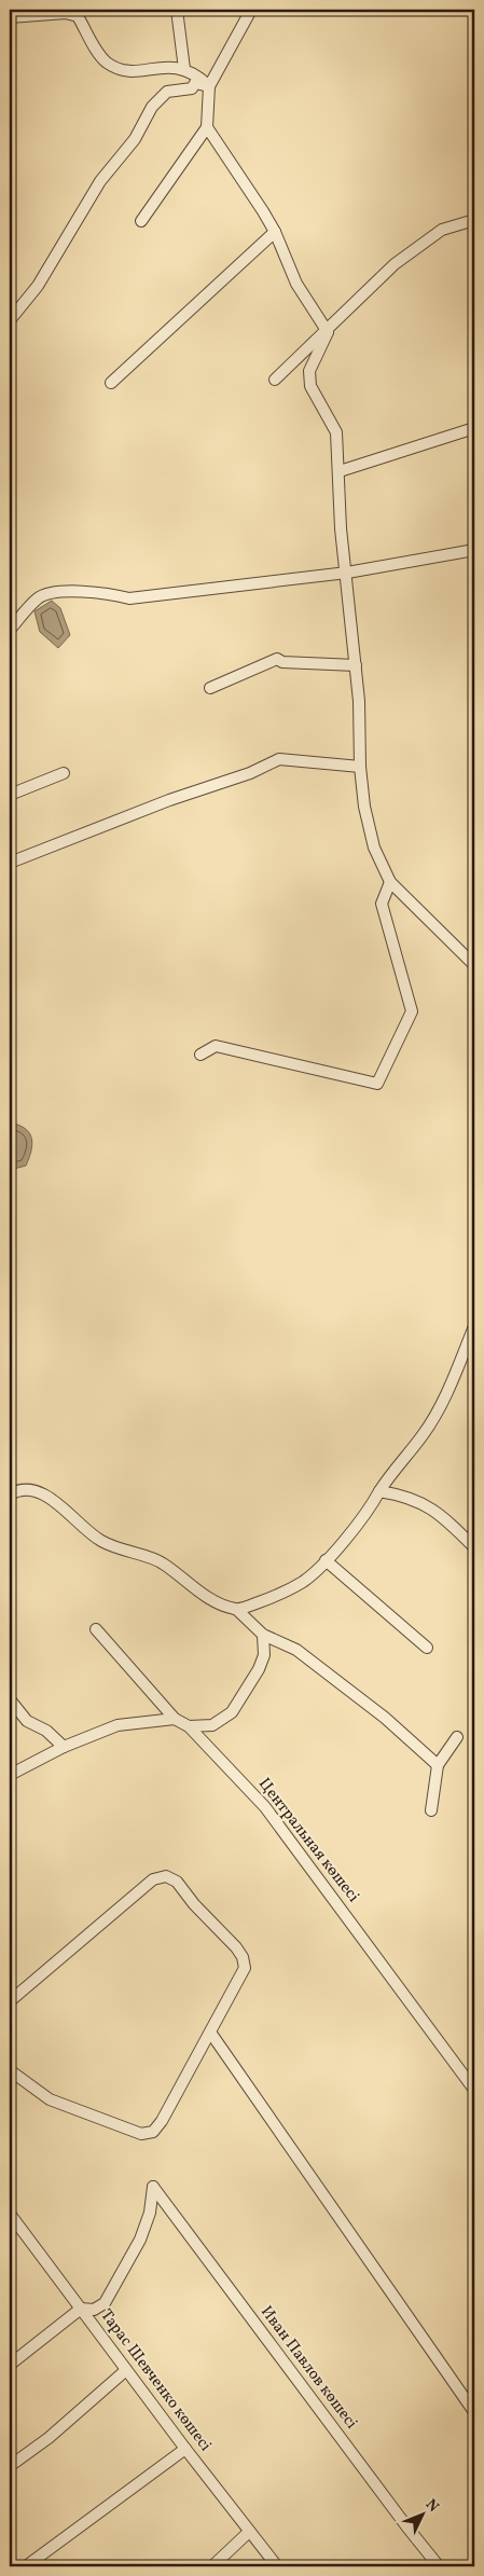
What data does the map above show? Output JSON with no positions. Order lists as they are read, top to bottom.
{
  "streets": {
    "street": ["Центральная көшесі", "Иван Павлов көшесі", "Тарас Шевченко көшесі"]
  },
  "crossings": [
    ["Иван Павлов көшесі", "Тарас Шевченко көшесі"]
  ],
  "north": "top right"
}
